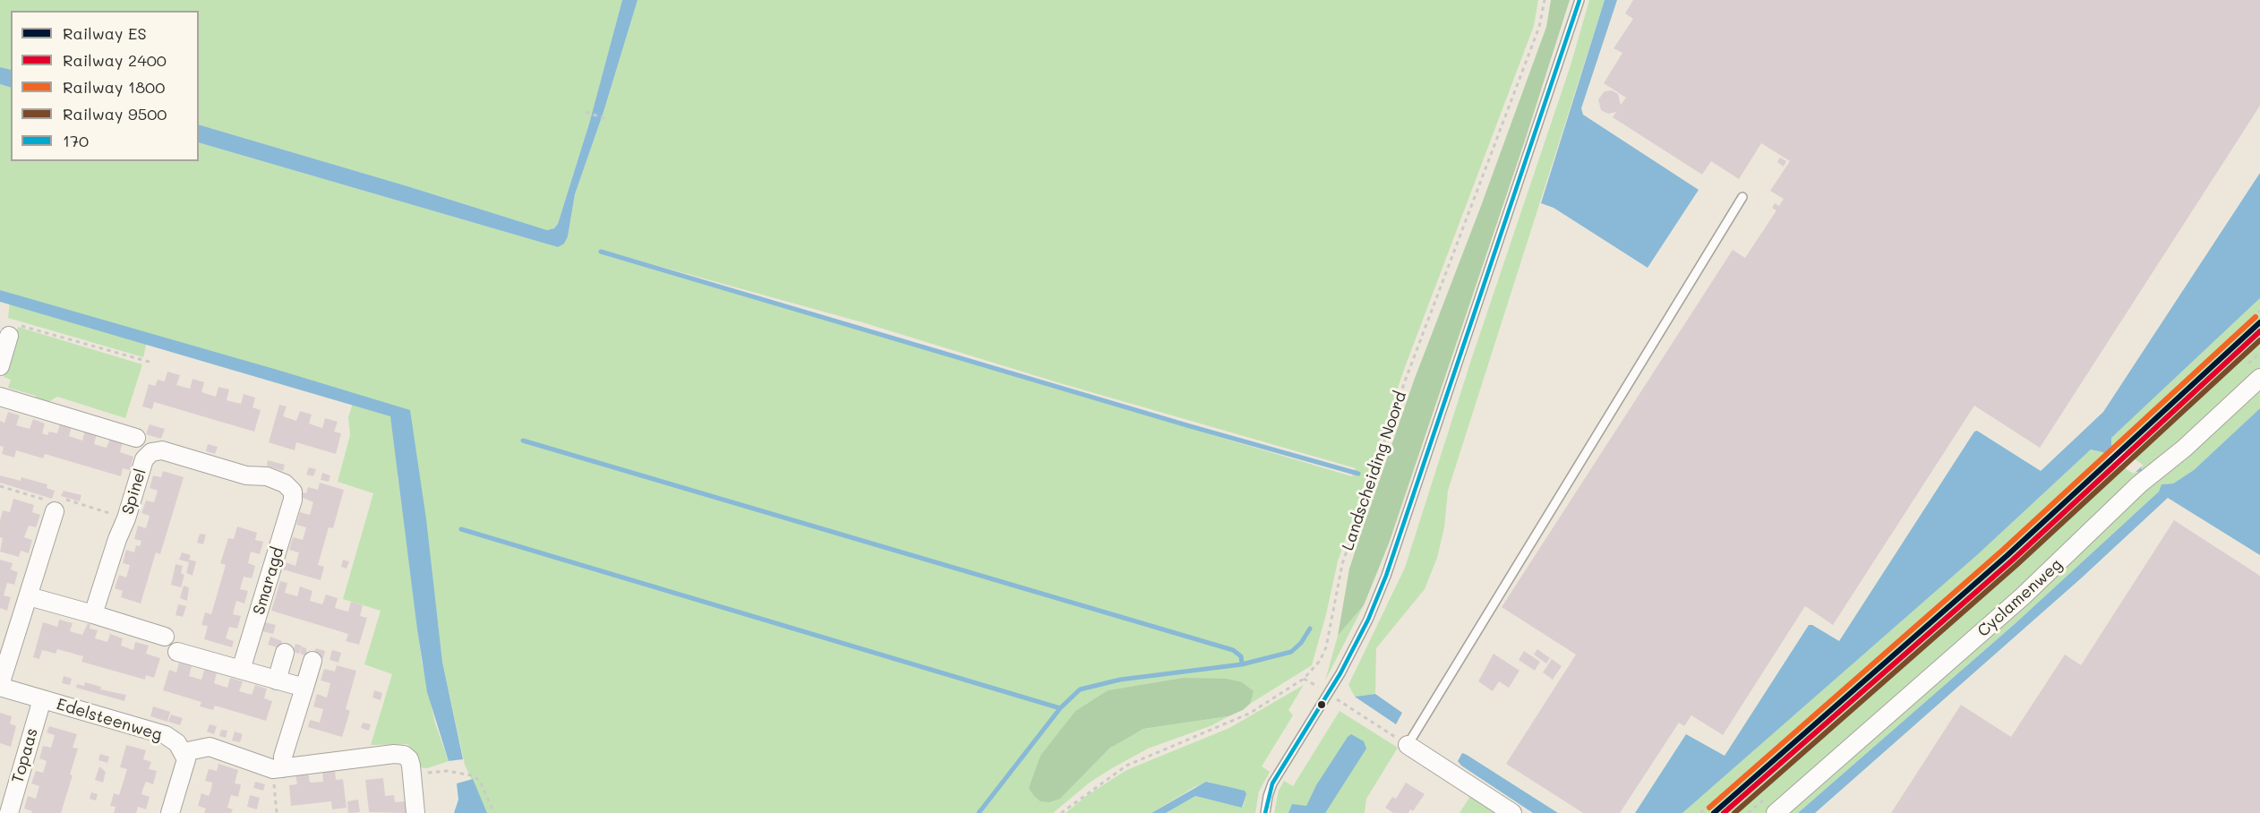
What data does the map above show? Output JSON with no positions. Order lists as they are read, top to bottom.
{
  "streets": {
    "street": [
      "Spinel",
      "Smaragd",
      "Cyclamenweg",
      "Edelsteenweg",
      "Topaas"
    ],
    "path": ["Landscheiding Noord"]
  },
  "crossings": [
    ["Spinel", "Smaragd"],
    ["Edelsteenweg", "Topaas"]
  ],
  "lines": [
    "transit line 170",
    "rail line 1800",
    "rail line ES",
    "rail line 2400",
    "rail line 9500"
  ],
  "legend": [
    "Railway ES",
    "Railway 2400",
    "Railway 1800",
    "Railway 9500",
    "170"
  ]
}
